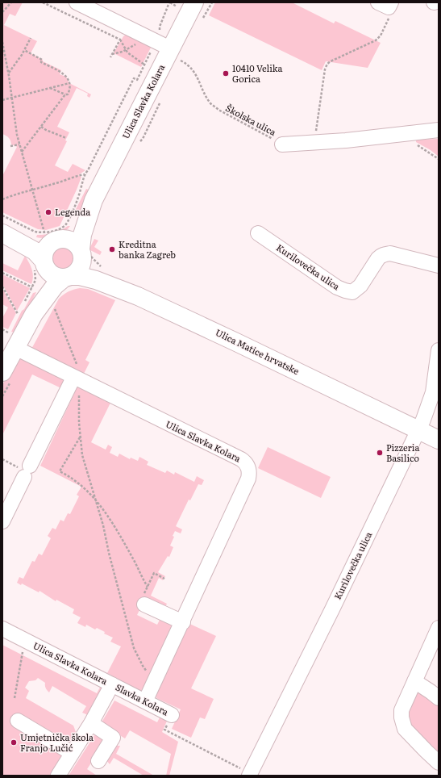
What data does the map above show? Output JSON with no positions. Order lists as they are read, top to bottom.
{
  "streets": {
    "main road": ["Ulica Slavka Kolara", "Ulica Matice hrvatske"],
    "street": ["Kurilovečka ulica", "Slavka Kolara"],
    "path": ["Školska ulica"]
  },
  "crossings": [
    ["Ulica Slavka Kolara", "Školska ulica"],
    ["Ulica Slavka Kolara", "Ulica Matice hrvatske"],
    ["Ulica Slavka Kolara", "Slavka Kolara"],
    ["Kurilovečka ulica", "Ulica Matice hrvatske"]
  ],
  "places": [
    "10410 Velika Gorica",
    "Legenda",
    "Kreditna banka Zagreb",
    "Pizzeria Basilico",
    "Umjetnička škola Franjo Lučić"
  ]
}
